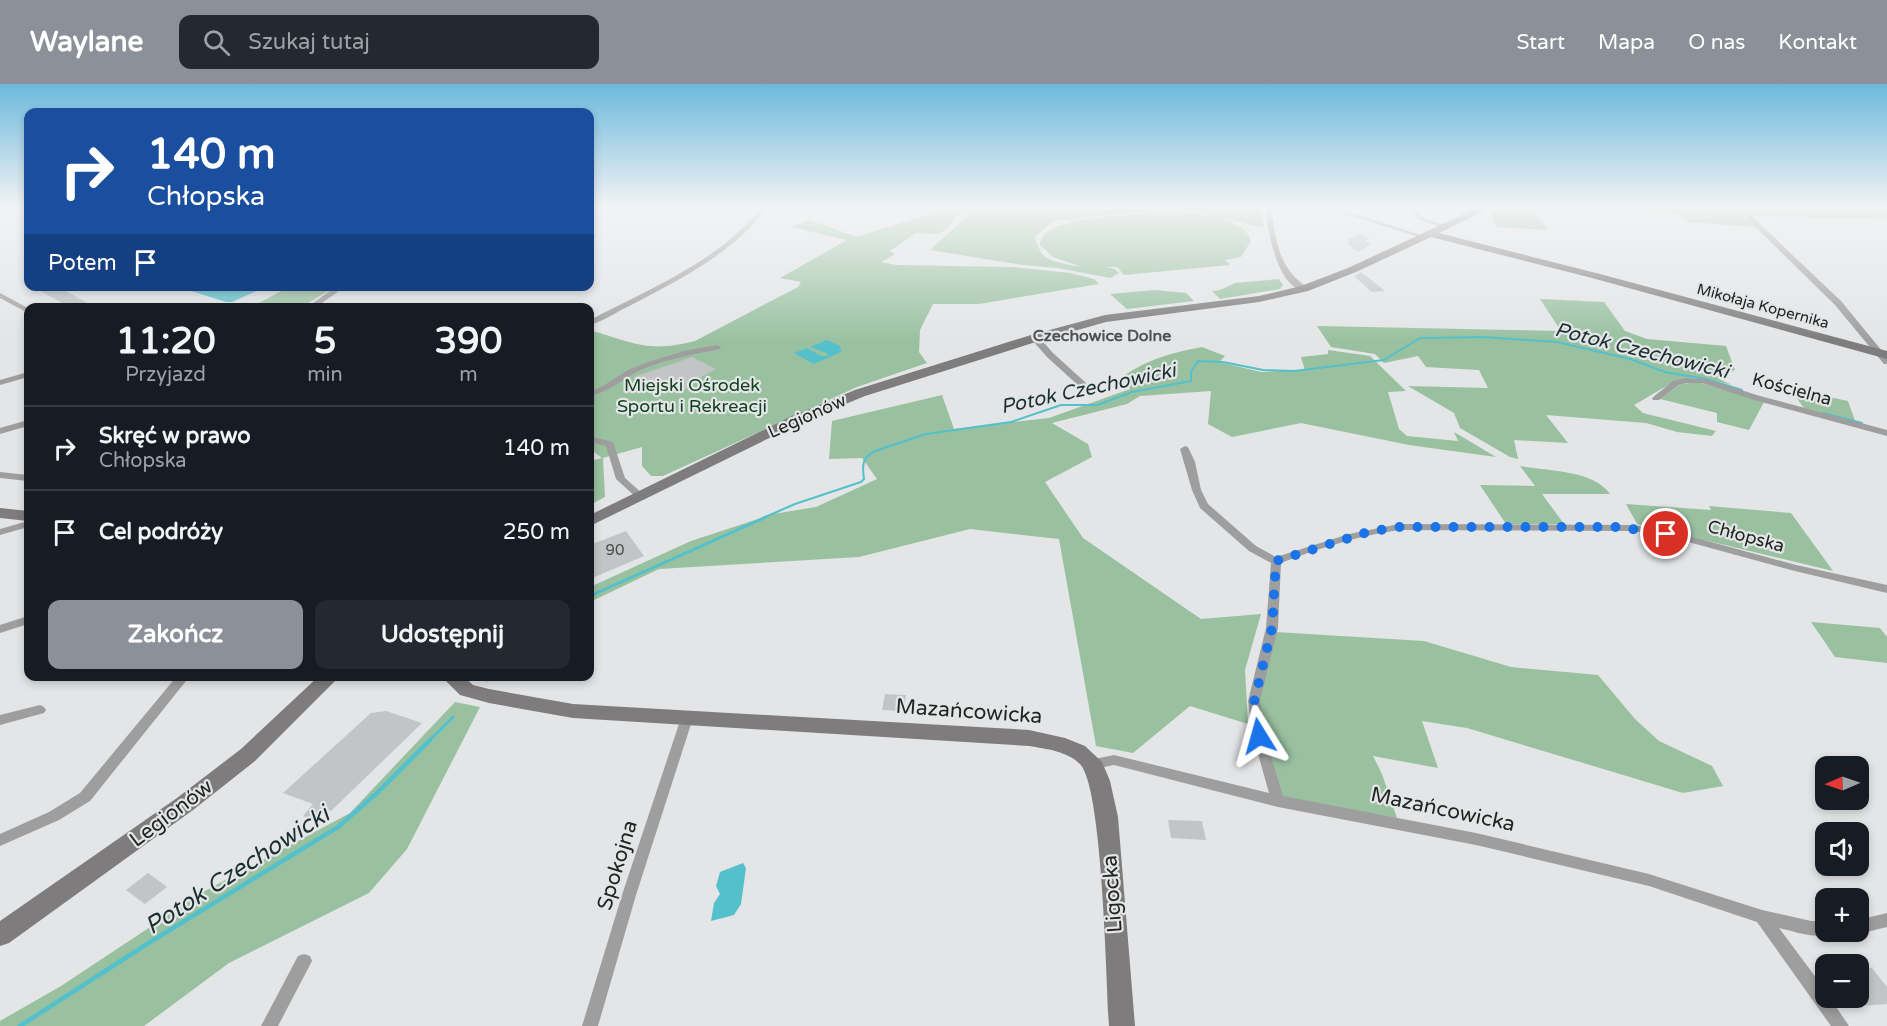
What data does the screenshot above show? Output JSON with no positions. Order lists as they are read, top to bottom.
{
  "streets": {
    "street": [
      "Mikołaja Kopernika",
      "Kościelna",
      "Legionów",
      "Chłopska",
      "Mazańcowicka",
      "Spokojna",
      "Ligocka"
    ]
  },
  "crossings": [
    ["Mazańcowicka", "Spokojna"],
    ["Mazańcowicka", "Ligocka"]
  ],
  "districts": ["Czechowice Dolne"],
  "water": ["Potok Czechowicki"],
  "parks": ["Miejski Ośrodek Sportu i Rekreacji"],
  "house_numbers": ["90"],
  "north": "left",
  "page": {
    "header": "Waylane",
    "search": "Szukaj tutaj",
    "nav": [
      "Start",
      "Mapa",
      "O nas",
      "Kontakt"
    ],
    "turn": ["140 m", "Chłopska"],
    "then": "Potem",
    "eta": [
      "11:20",
      "Przyjazd",
      "5",
      "min",
      "390",
      "m"
    ],
    "list": [
      {
        "name": "Skręć w prawo",
        "note": "Chłopska",
        "value": "140 m"
      },
      {
        "name": "Cel podróży",
        "value": "250 m"
      }
    ],
    "buttons": ["Zakończ", "Udostępnij"],
    "map_buttons": ["+", "−"]
  }
}
